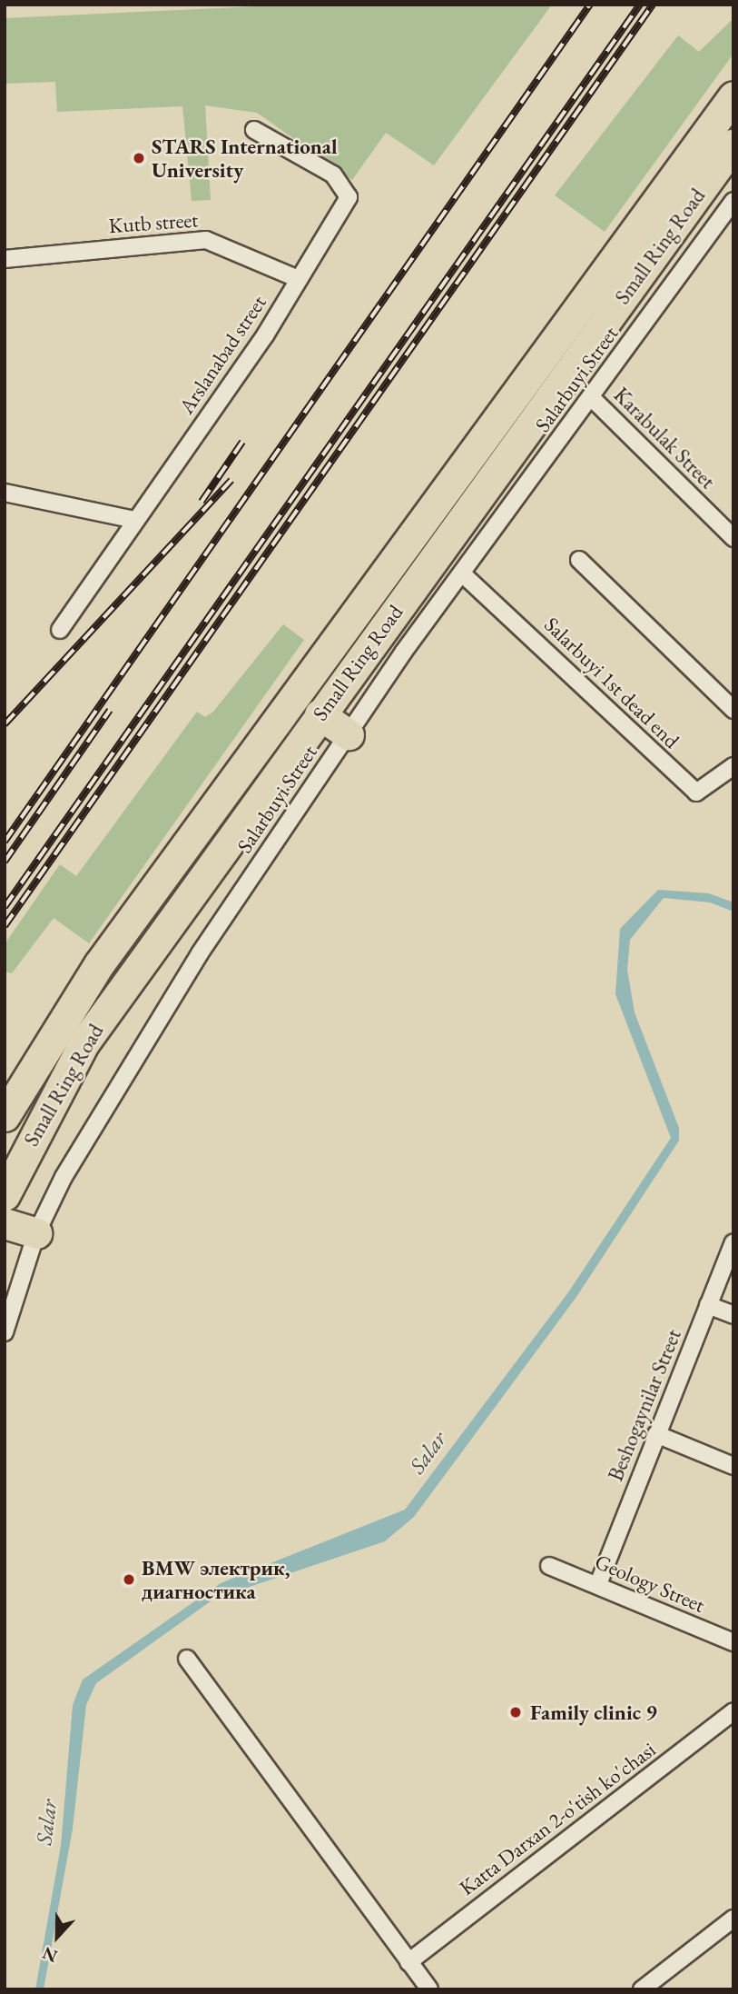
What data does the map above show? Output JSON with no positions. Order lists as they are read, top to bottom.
{
  "streets": {
    "highway": ["Small Ring Road"],
    "street": [
      "Kutb street",
      "Arslanabad street",
      "Salarbuyi Street",
      "Karabulak Street",
      "Salarbuyi 1st dead end",
      "Beshogaynilar Street",
      "Geology Street",
      "Katta Darxan 2-o'tish ko'chasi"
    ]
  },
  "crossings": [
    ["Kutb street", "Arslanabad street"],
    ["Salarbuyi Street", "Karabulak Street"],
    ["Salarbuyi Street", "Salarbuyi 1st dead end"],
    ["Beshogaynilar Street", "Geology Street"]
  ],
  "water": ["Salar"],
  "places": ["STARS International University", "BMW электрик, диагностика", "Family clinic 9"],
  "north": "bottom"
}
